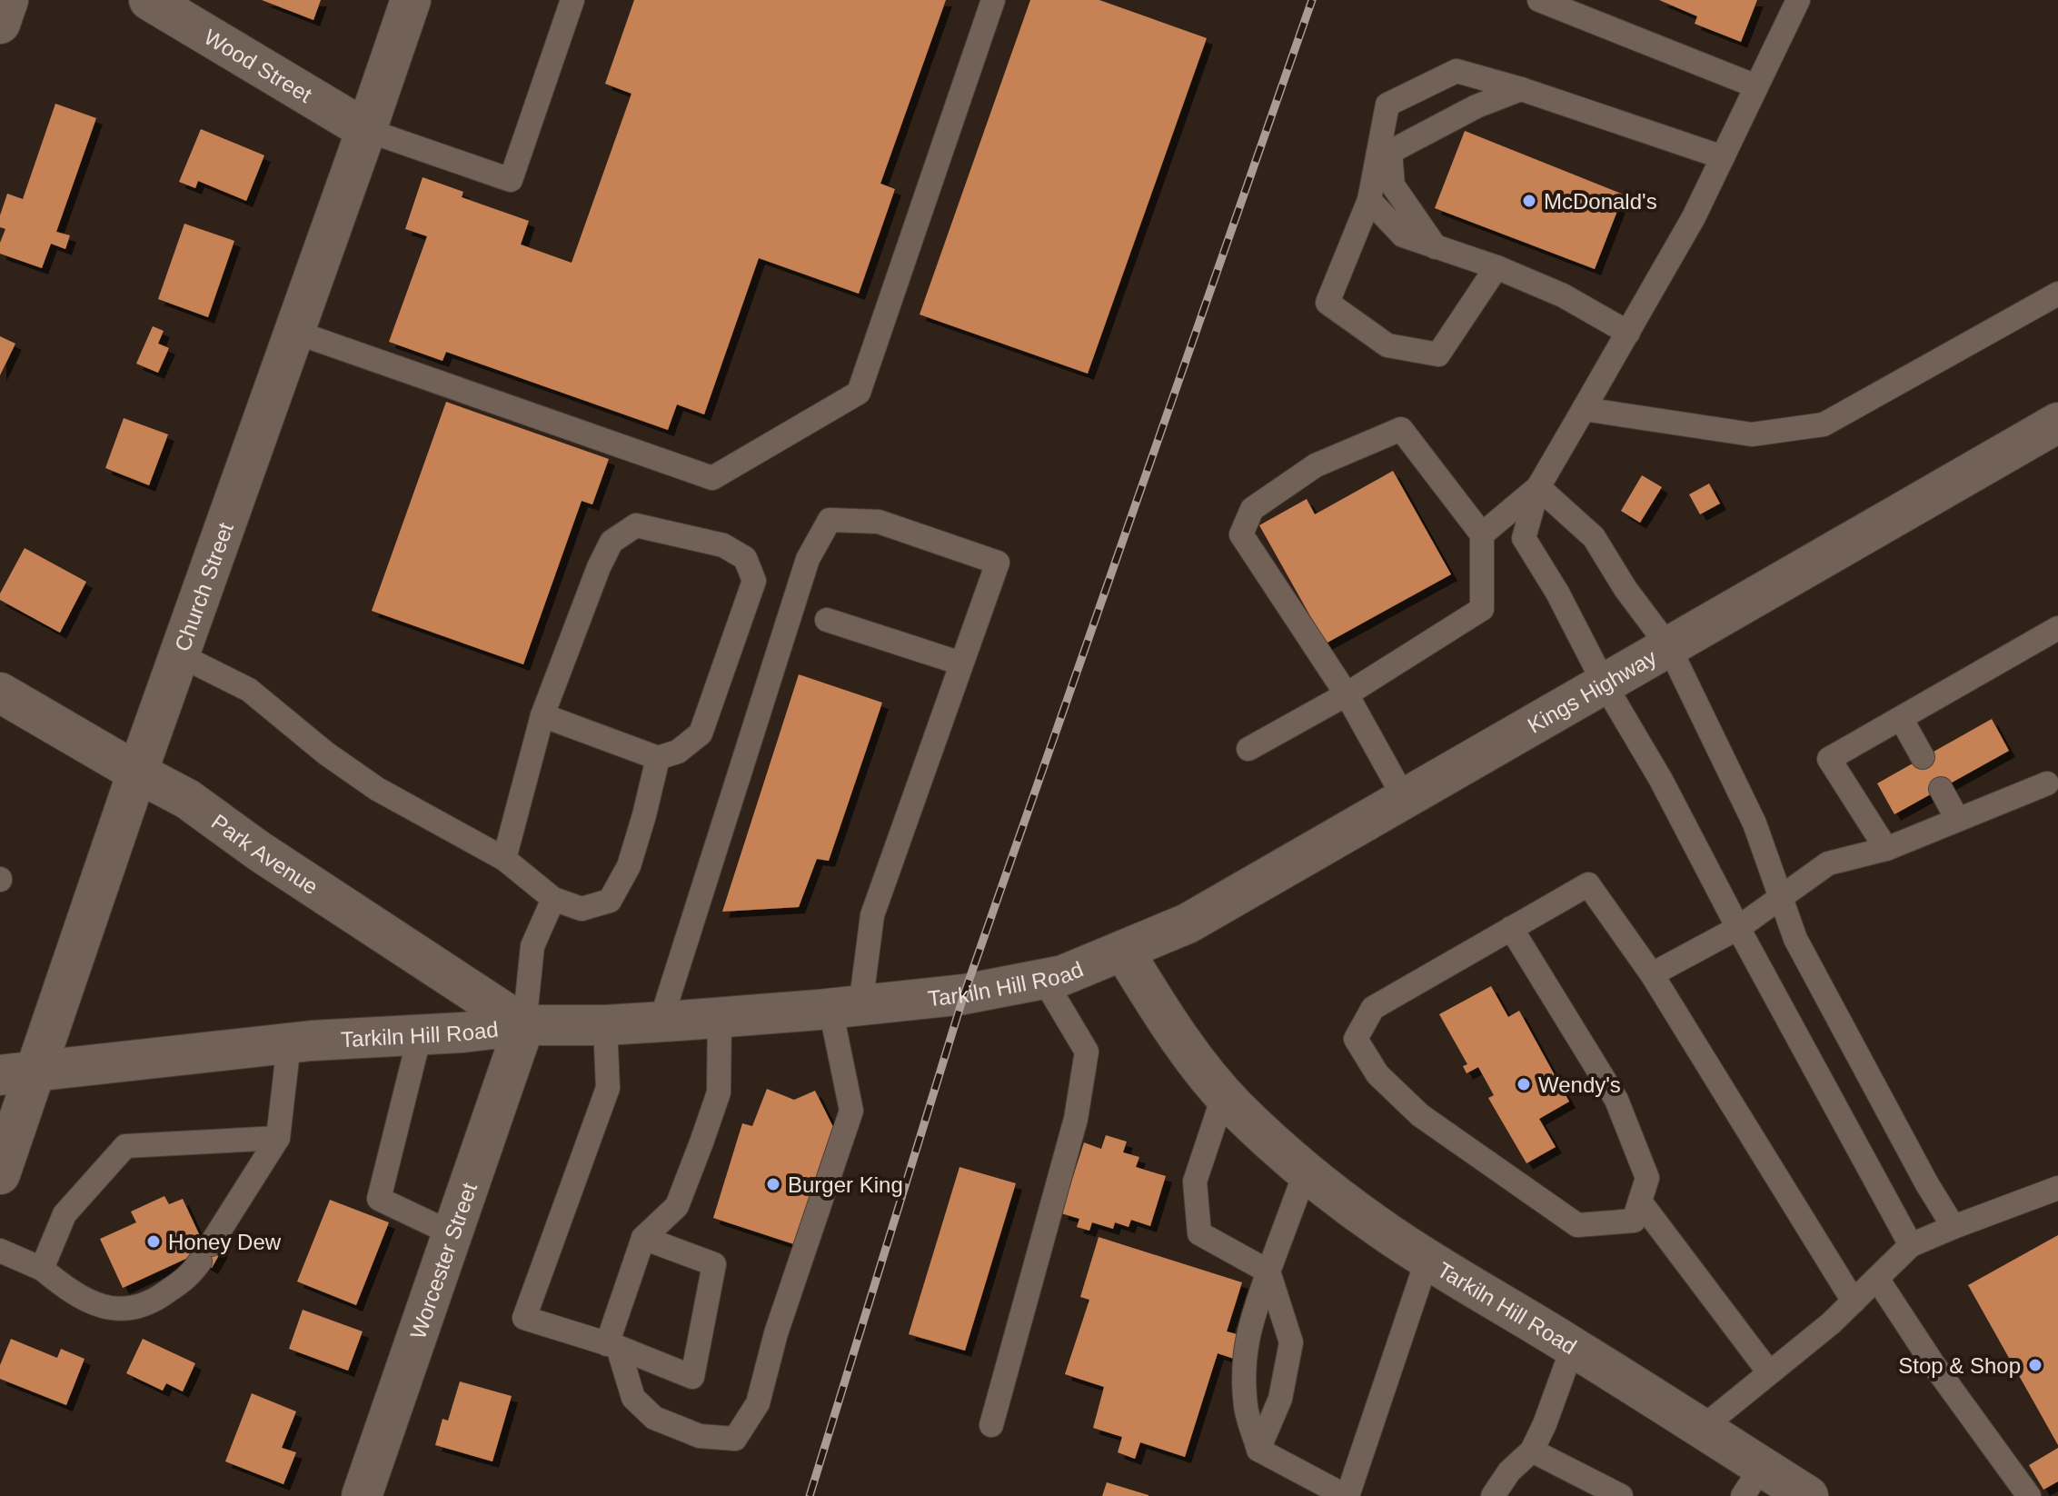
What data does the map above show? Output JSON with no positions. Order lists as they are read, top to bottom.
{
  "streets": {
    "main road": [
      "Wood Street",
      "Church Street",
      "Kings Highway",
      "Park Avenue",
      "Tarkiln Hill Road",
      "Worcester Street"
    ]
  },
  "crossings": [
    ["Wood Street", "Church Street"],
    ["Church Street", "Park Avenue"],
    ["Church Street", "Tarkiln Hill Road"],
    ["Kings Highway", "Tarkiln Hill Road"],
    ["Park Avenue", "Tarkiln Hill Road"],
    ["Park Avenue", "Worcester Street"],
    ["Tarkiln Hill Road", "Worcester Street"]
  ],
  "places": [
    "McDonald's",
    "Wendy's",
    "Burger King",
    "Honey Dew",
    "Stop & Shop"
  ]
}
